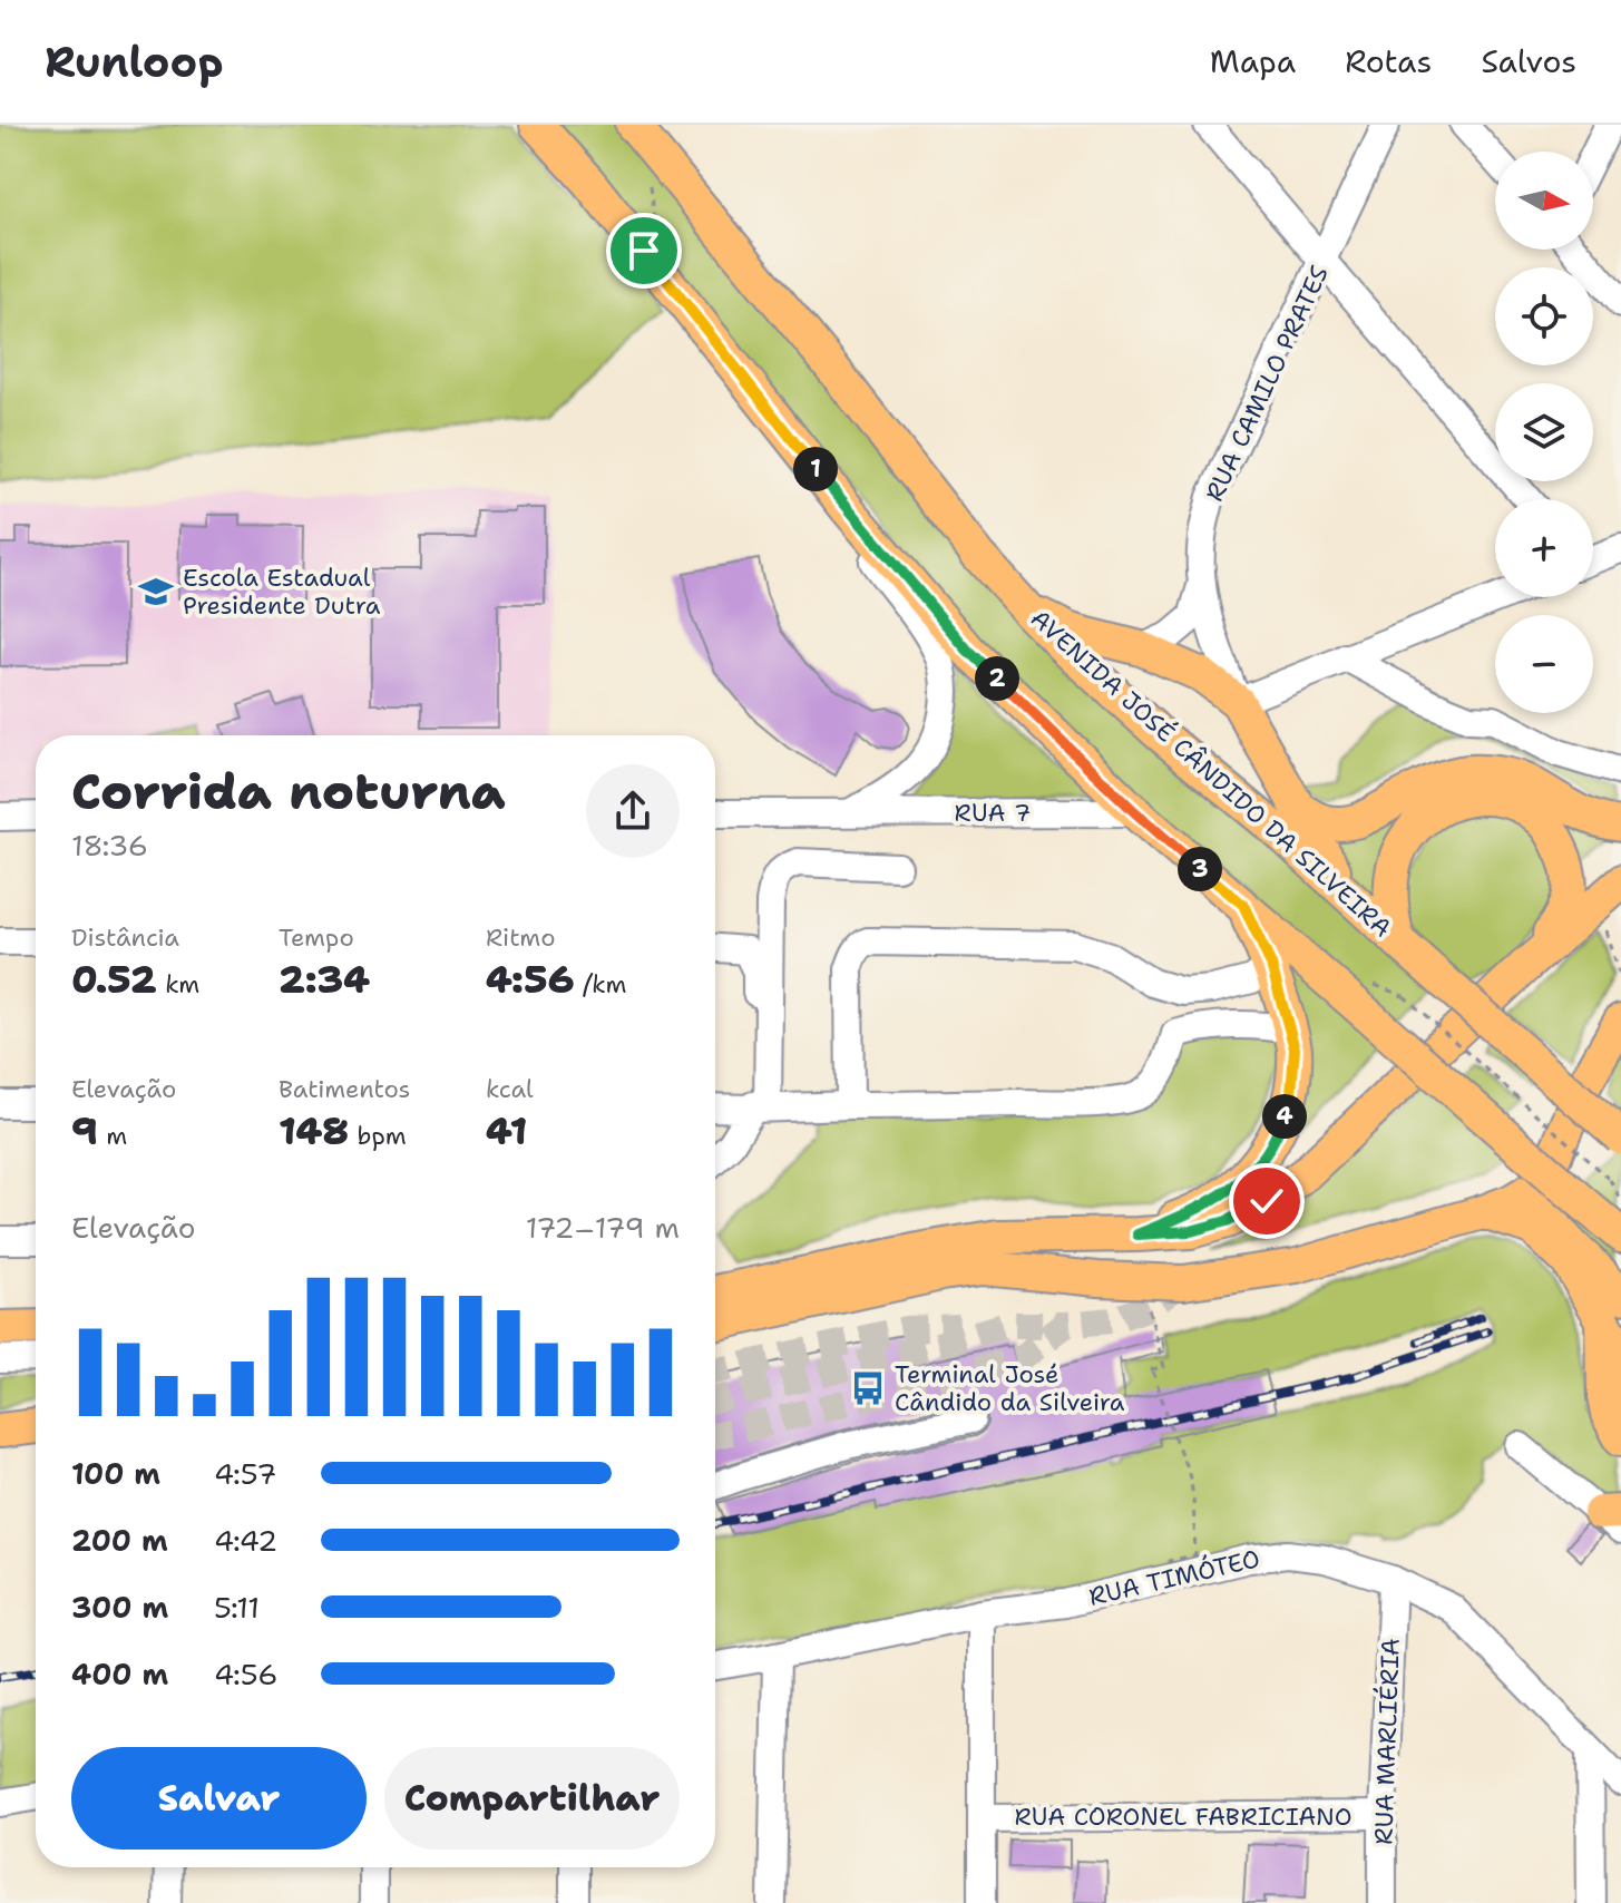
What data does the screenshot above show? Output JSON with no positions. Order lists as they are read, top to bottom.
{
  "streets": {
    "main road": ["AVENIDA JOSÉ CÂNDIDO DA SILVEIRA"],
    "street": [
      "RUA CAMILO PRATES",
      "RUA 7",
      "RUA TIMÓTEO",
      "RUA MARLIÉRIA",
      "RUA CORONEL FABRICIANO"
    ]
  },
  "crossings": [
    ["RUA TIMÓTEO", "RUA MARLIÉRIA"],
    ["RUA MARLIÉRIA", "RUA CORONEL FABRICIANO"]
  ],
  "places": {
    "school or university": ["Escola Estadual Presidente Dutra"],
    "bus stop": ["Terminal José Cândido da Silveira"]
  },
  "north": "right",
  "page": {
    "header": "Runloop",
    "nav": ["Mapa", "Rotas", "Salvos"],
    "map_buttons": ["+", "−"],
    "pins": [
      "1",
      "2",
      "3",
      "4"
    ],
    "heading": ["Corrida noturna", "18:36"],
    "stats": [
      ["Distância", "0.52 km"],
      ["Tempo", "2:34"],
      ["Ritmo", "4:56 /km"],
      ["Elevação", "9 m"],
      ["Batimentos", "148 bpm"],
      ["kcal", "41"]
    ],
    "chart": ["Elevação", "172–179 m"],
    "list": [
      {
        "name": "100 m",
        "note": "4:57"
      },
      {
        "name": "200 m",
        "note": "4:42"
      },
      {
        "name": "300 m",
        "note": "5:11"
      },
      {
        "name": "400 m",
        "note": "4:56"
      }
    ],
    "buttons": ["Salvar", "Compartilhar"]
  }
}
